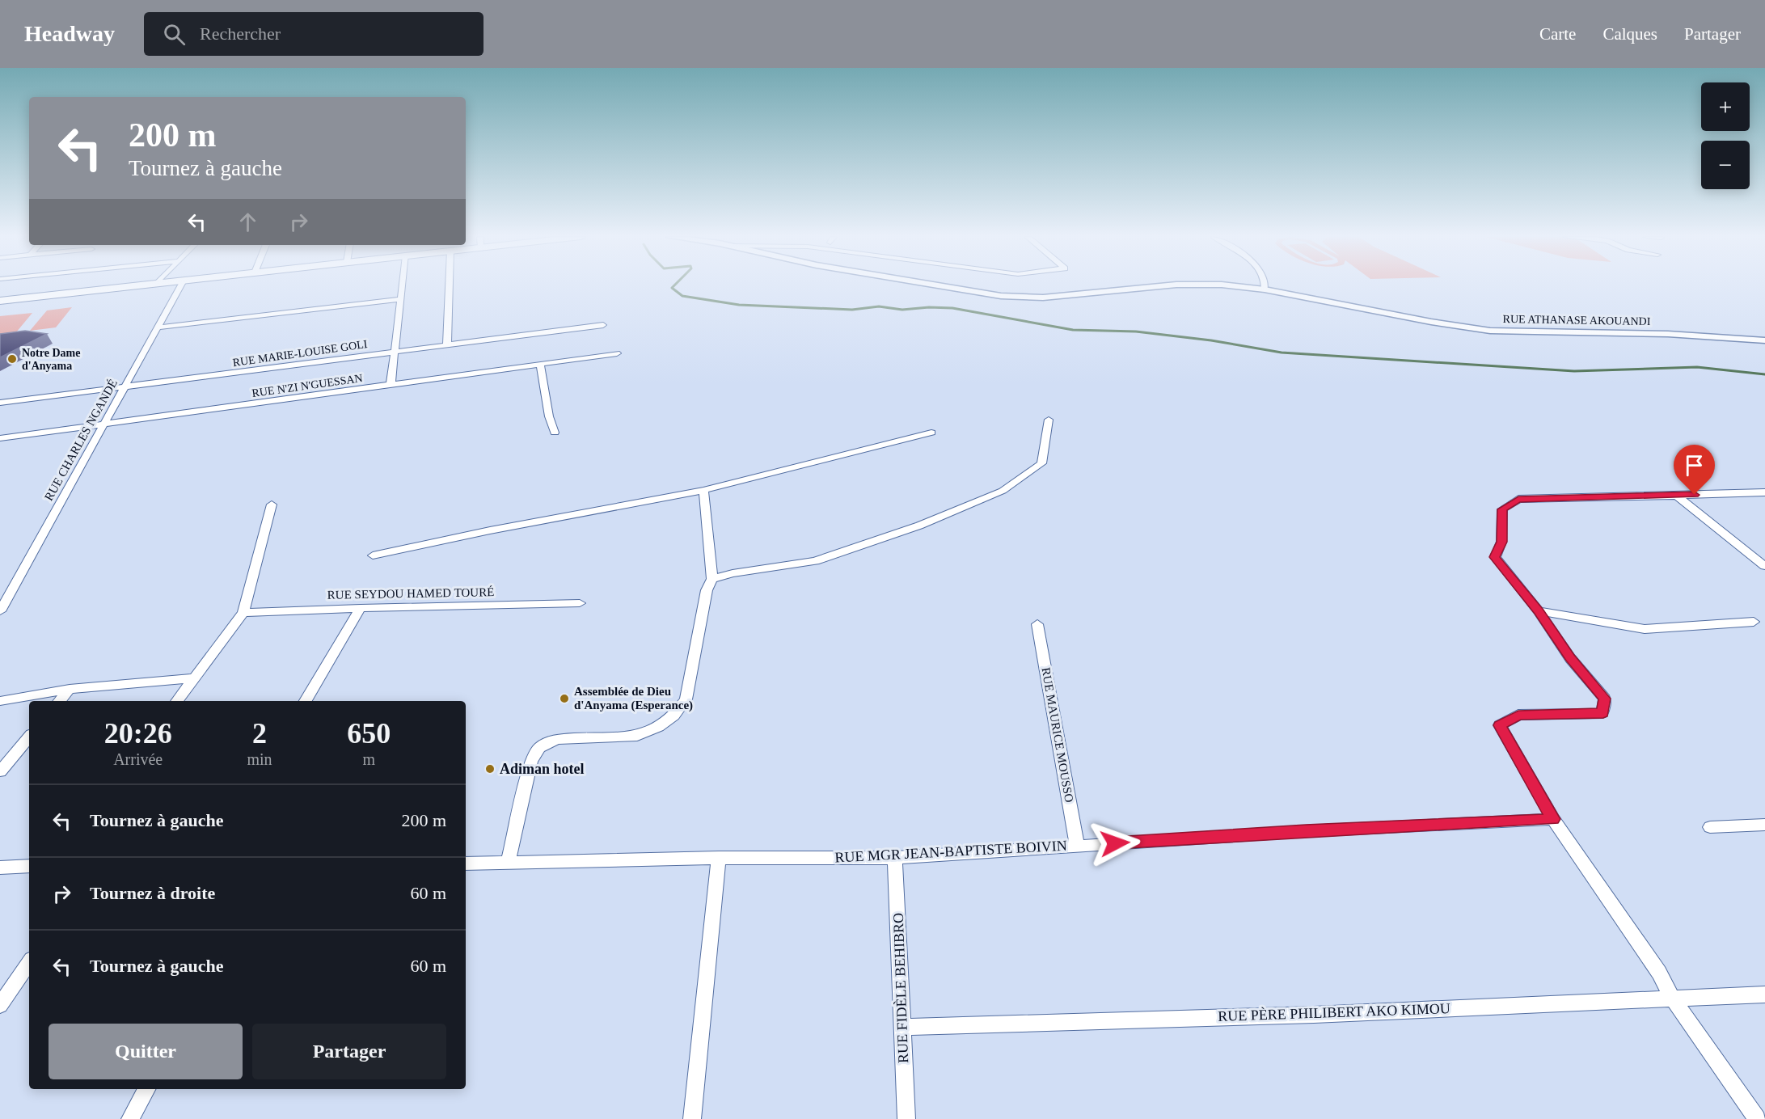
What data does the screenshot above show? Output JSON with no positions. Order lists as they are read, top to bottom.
{
  "streets": {
    "street": [
      "RUE ATHANASE AKOUANDI",
      "RUE MARIE-LOUISE GOLI",
      "RUE N'ZI N'GUESSAN",
      "RUE CHARLES NGANDÉ",
      "RUE SEYDOU HAMED TOURÉ",
      "RUE MAURICE MOUSSO",
      "RUE MGR JEAN-BAPTISTE BOIVIN",
      "RUE FIDÈLE BEHIBRO",
      "RUE PÈRE PHILIBERT AKO KIMOU"
    ]
  },
  "crossings": [
    ["RUE MARIE-LOUISE GOLI", "RUE CHARLES NGANDÉ"],
    ["RUE N'ZI N'GUESSAN", "RUE CHARLES NGANDÉ"],
    ["RUE MAURICE MOUSSO", "RUE MGR JEAN-BAPTISTE BOIVIN"],
    ["RUE MGR JEAN-BAPTISTE BOIVIN", "RUE FIDÈLE BEHIBRO"],
    ["RUE FIDÈLE BEHIBRO", "RUE PÈRE PHILIBERT AKO KIMOU"]
  ],
  "places": ["Notre Dame d'Anyama", "Assemblée de Dieu d'Anyama (Esperance)", "Adiman hotel"],
  "page": {
    "header": "Headway",
    "search": "Rechercher",
    "nav": ["Carte", "Calques", "Partager"],
    "map_buttons": ["+", "−"],
    "turn": ["200 m", "Tournez à gauche"],
    "eta": [
      "20:26",
      "Arrivée",
      "2",
      "min",
      "650",
      "m"
    ],
    "list": [
      {
        "name": "Tournez à gauche",
        "value": "200 m"
      },
      {
        "name": "Tournez à droite",
        "value": "60 m"
      },
      {
        "name": "Tournez à gauche",
        "value": "60 m"
      }
    ],
    "buttons": ["Quitter", "Partager"]
  }
}
